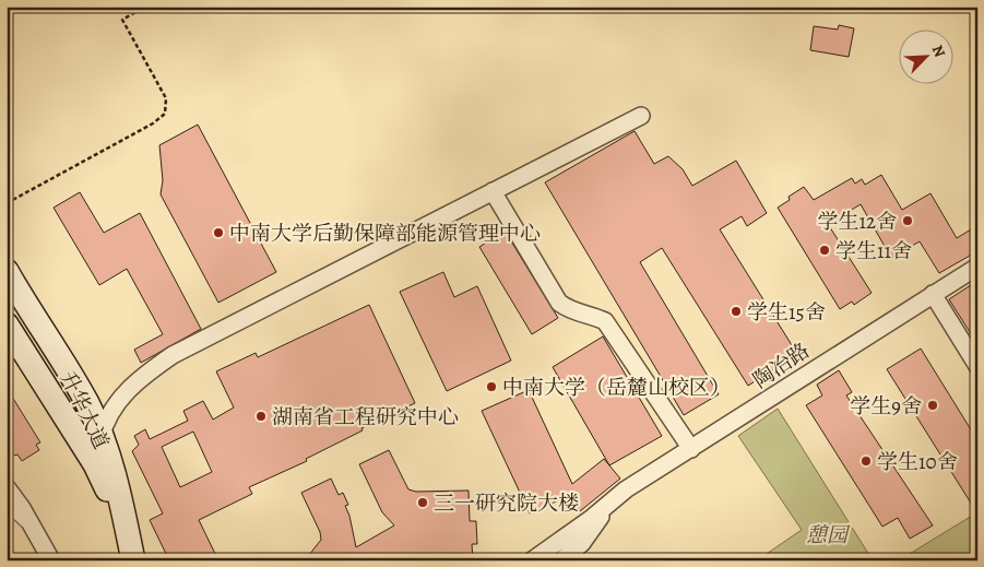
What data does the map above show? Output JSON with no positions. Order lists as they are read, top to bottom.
{
  "streets": {
    "street": ["陶冶路", "升华大道"]
  },
  "parks": ["憩园"],
  "places": [
    "学生12舍",
    "中南大学后勤保障部能源管理中心",
    "学生11舍",
    "学生15舍",
    "中南大学（岳麓山校区）",
    "学生9舍",
    "湖南省工程研究中心",
    "学生10舍",
    "三一研究院大楼"
  ],
  "north": "top right"
}
